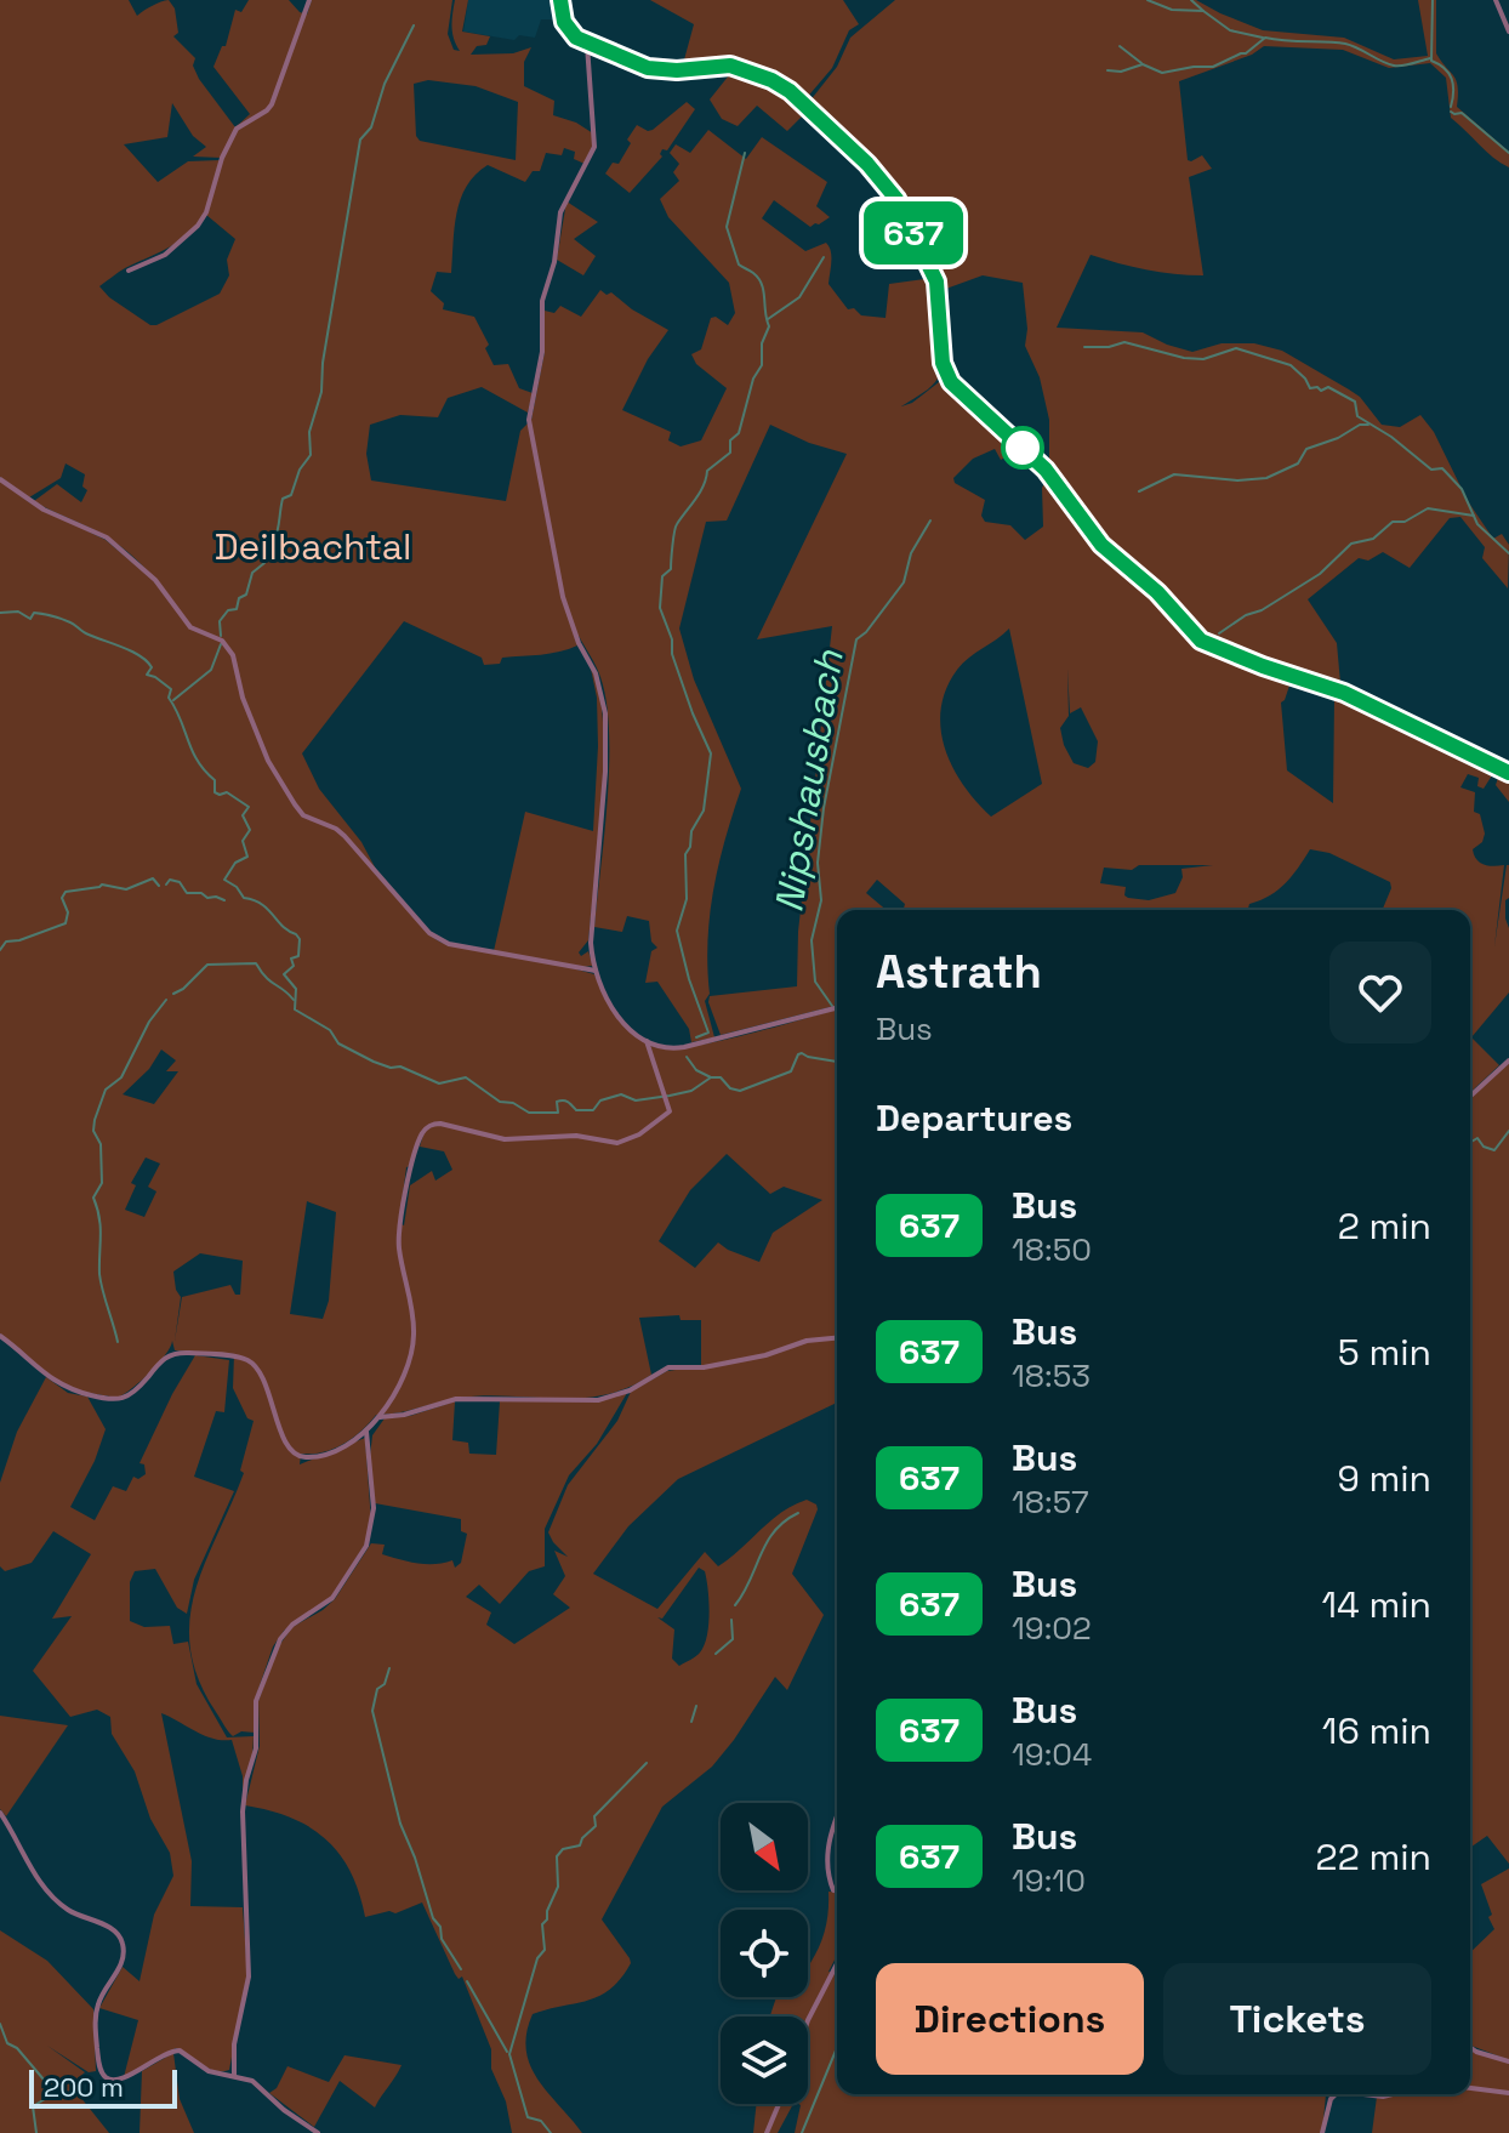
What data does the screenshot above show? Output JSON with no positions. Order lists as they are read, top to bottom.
{
  "water": ["Nipshausbach"],
  "parks": ["Deilbachtal"],
  "lines": ["bus line 637"],
  "scale_bar": "200 m",
  "north": "bottom right",
  "page": {
    "on_map": "637",
    "heading": [
      ["Astrath", "Bus"],
      "Departures"
    ],
    "list": [
      {
        "mark": "637",
        "name": "Bus",
        "note": "18:50",
        "value": "2 min"
      },
      {
        "mark": "637",
        "name": "Bus",
        "note": "18:53",
        "value": "5 min"
      },
      {
        "mark": "637",
        "name": "Bus",
        "note": "18:57",
        "value": "9 min"
      },
      {
        "mark": "637",
        "name": "Bus",
        "note": "19:02",
        "value": "14 min"
      },
      {
        "mark": "637",
        "name": "Bus",
        "note": "19:04",
        "value": "16 min"
      },
      {
        "mark": "637",
        "name": "Bus",
        "note": "19:10",
        "value": "22 min"
      }
    ],
    "buttons": ["Directions", "Tickets"],
    "scale": "200 m"
  }
}
